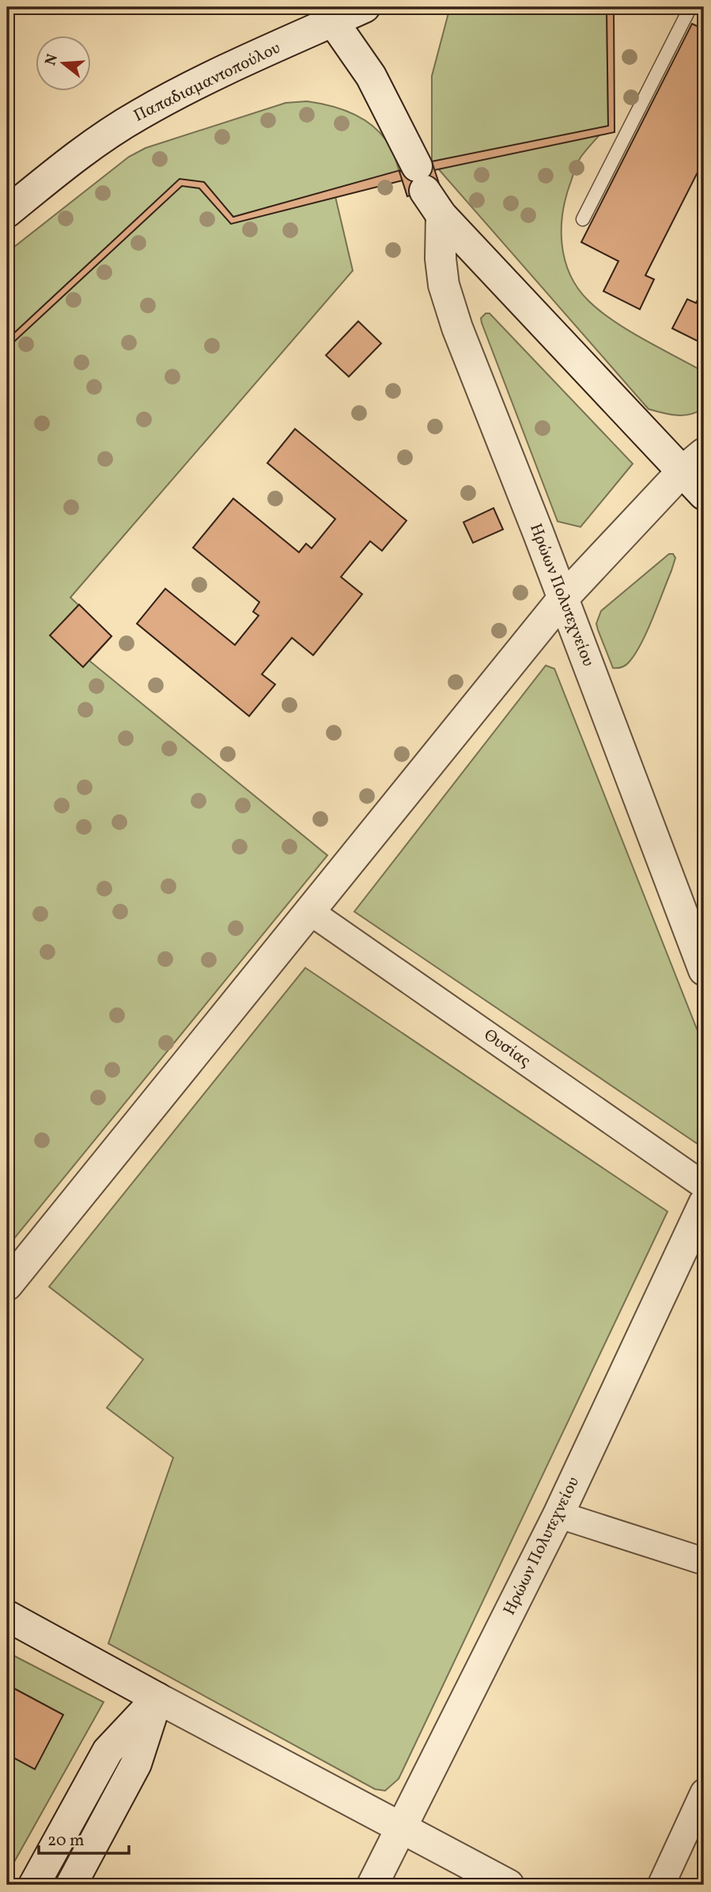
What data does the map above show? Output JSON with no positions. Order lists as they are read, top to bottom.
{
  "streets": {
    "street": ["Παπαδιαμαντοπούλου", "Ηρώων Πολυτεχνείου", "Θυσίας"]
  },
  "scale_bar": "20 m",
  "north": "left"
}
